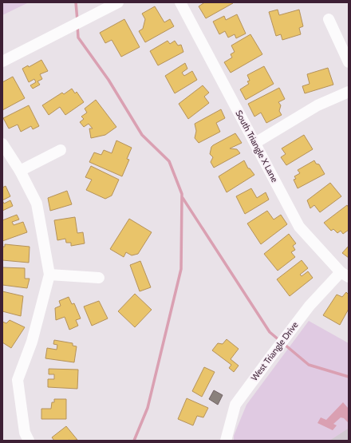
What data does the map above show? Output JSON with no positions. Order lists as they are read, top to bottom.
{
  "streets": {
    "street": ["South Triangle X Lane", "West Triangle Drive"]
  },
  "crossings": [
    ["South Triangle X Lane", "West Triangle Drive"]
  ]
}
